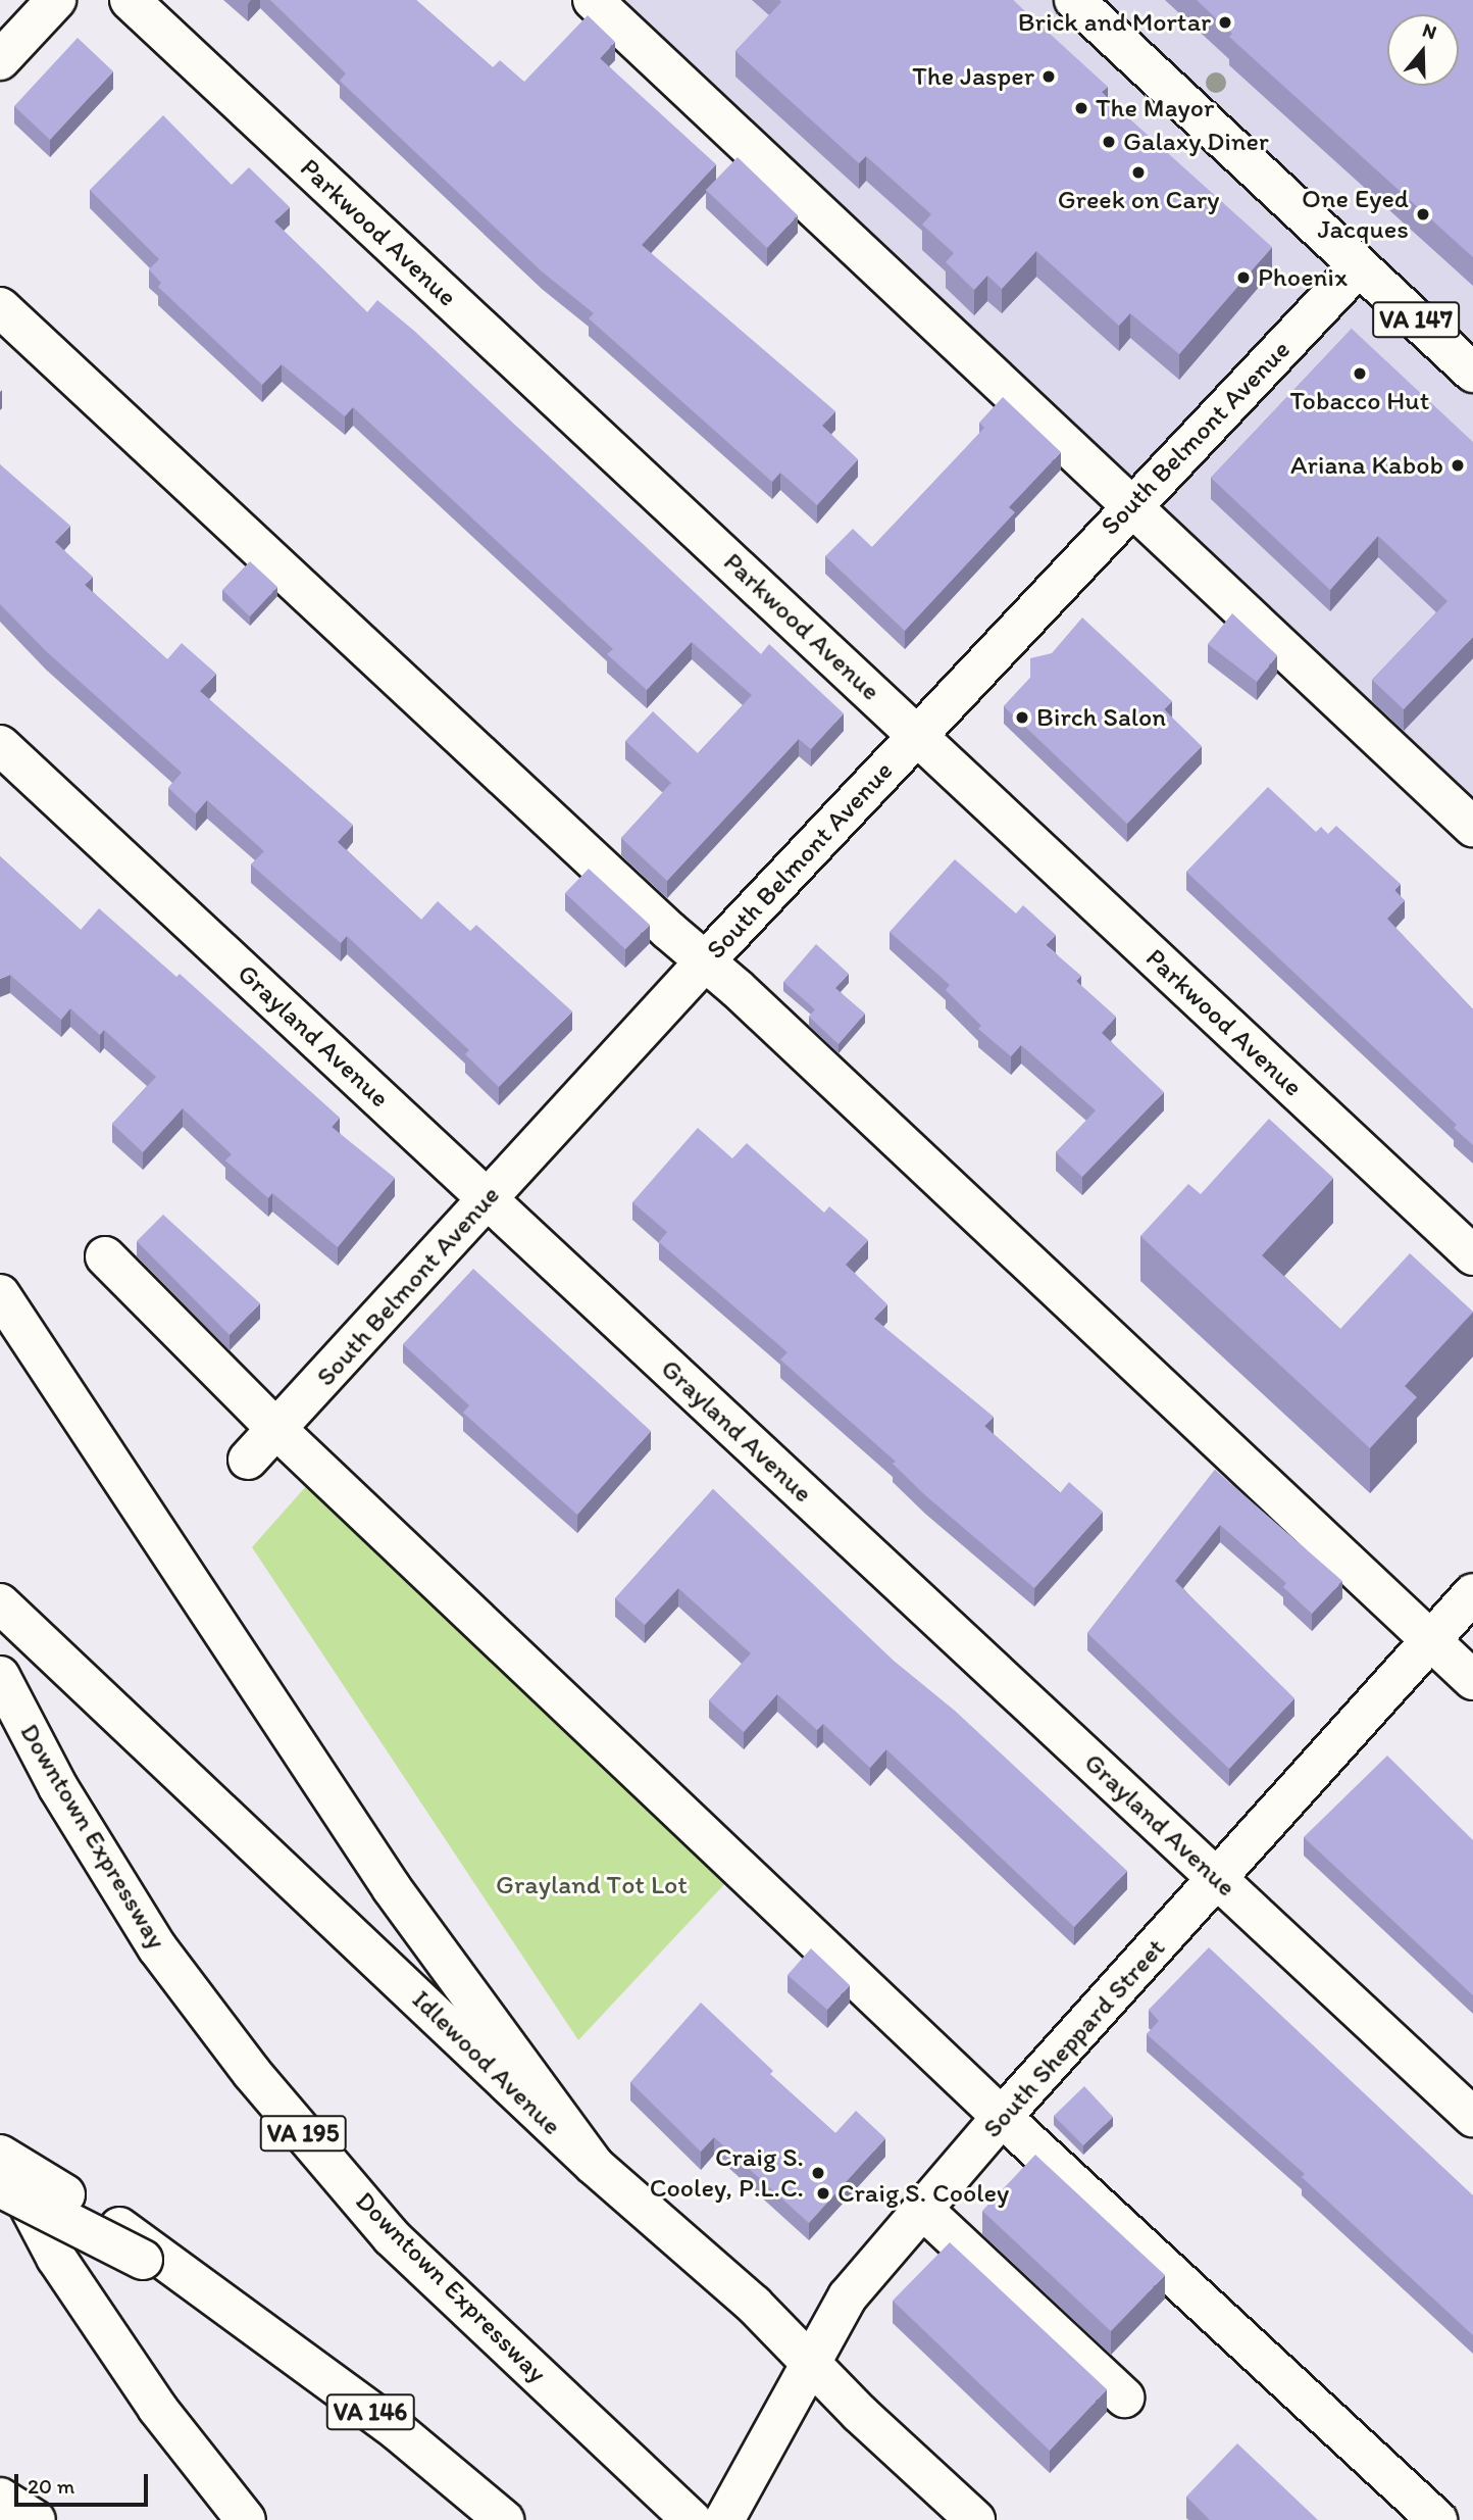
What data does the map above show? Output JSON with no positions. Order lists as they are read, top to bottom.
{
  "streets": {
    "main road": [
      "Parkwood Avenue",
      "VA 147",
      "South Belmont Avenue",
      "Grayland Avenue",
      "Downtown Expressway",
      "South Sheppard Street",
      "Idlewood Avenue",
      "VA 195",
      "VA 146"
    ]
  },
  "crossings": [
    ["Parkwood Avenue", "South Belmont Avenue"],
    ["VA 147", "South Belmont Avenue"],
    ["South Belmont Avenue", "Grayland Avenue"],
    ["Grayland Avenue", "South Sheppard Street"],
    ["South Sheppard Street", "Idlewood Avenue"]
  ],
  "parks": ["Grayland Tot Lot"],
  "places": [
    "Brick and Mortar",
    "The Jasper",
    "The Mayor",
    "Galaxy Diner",
    "Greek on Cary",
    "One Eyed Jacques",
    "Phoenix",
    "Tobacco Hut",
    "Ariana Kabob",
    "Birch Salon",
    "Craig S. Cooley, P.L.C.",
    "Craig S. Cooley"
  ],
  "scale_bar": "20 m",
  "north": "top"
}
